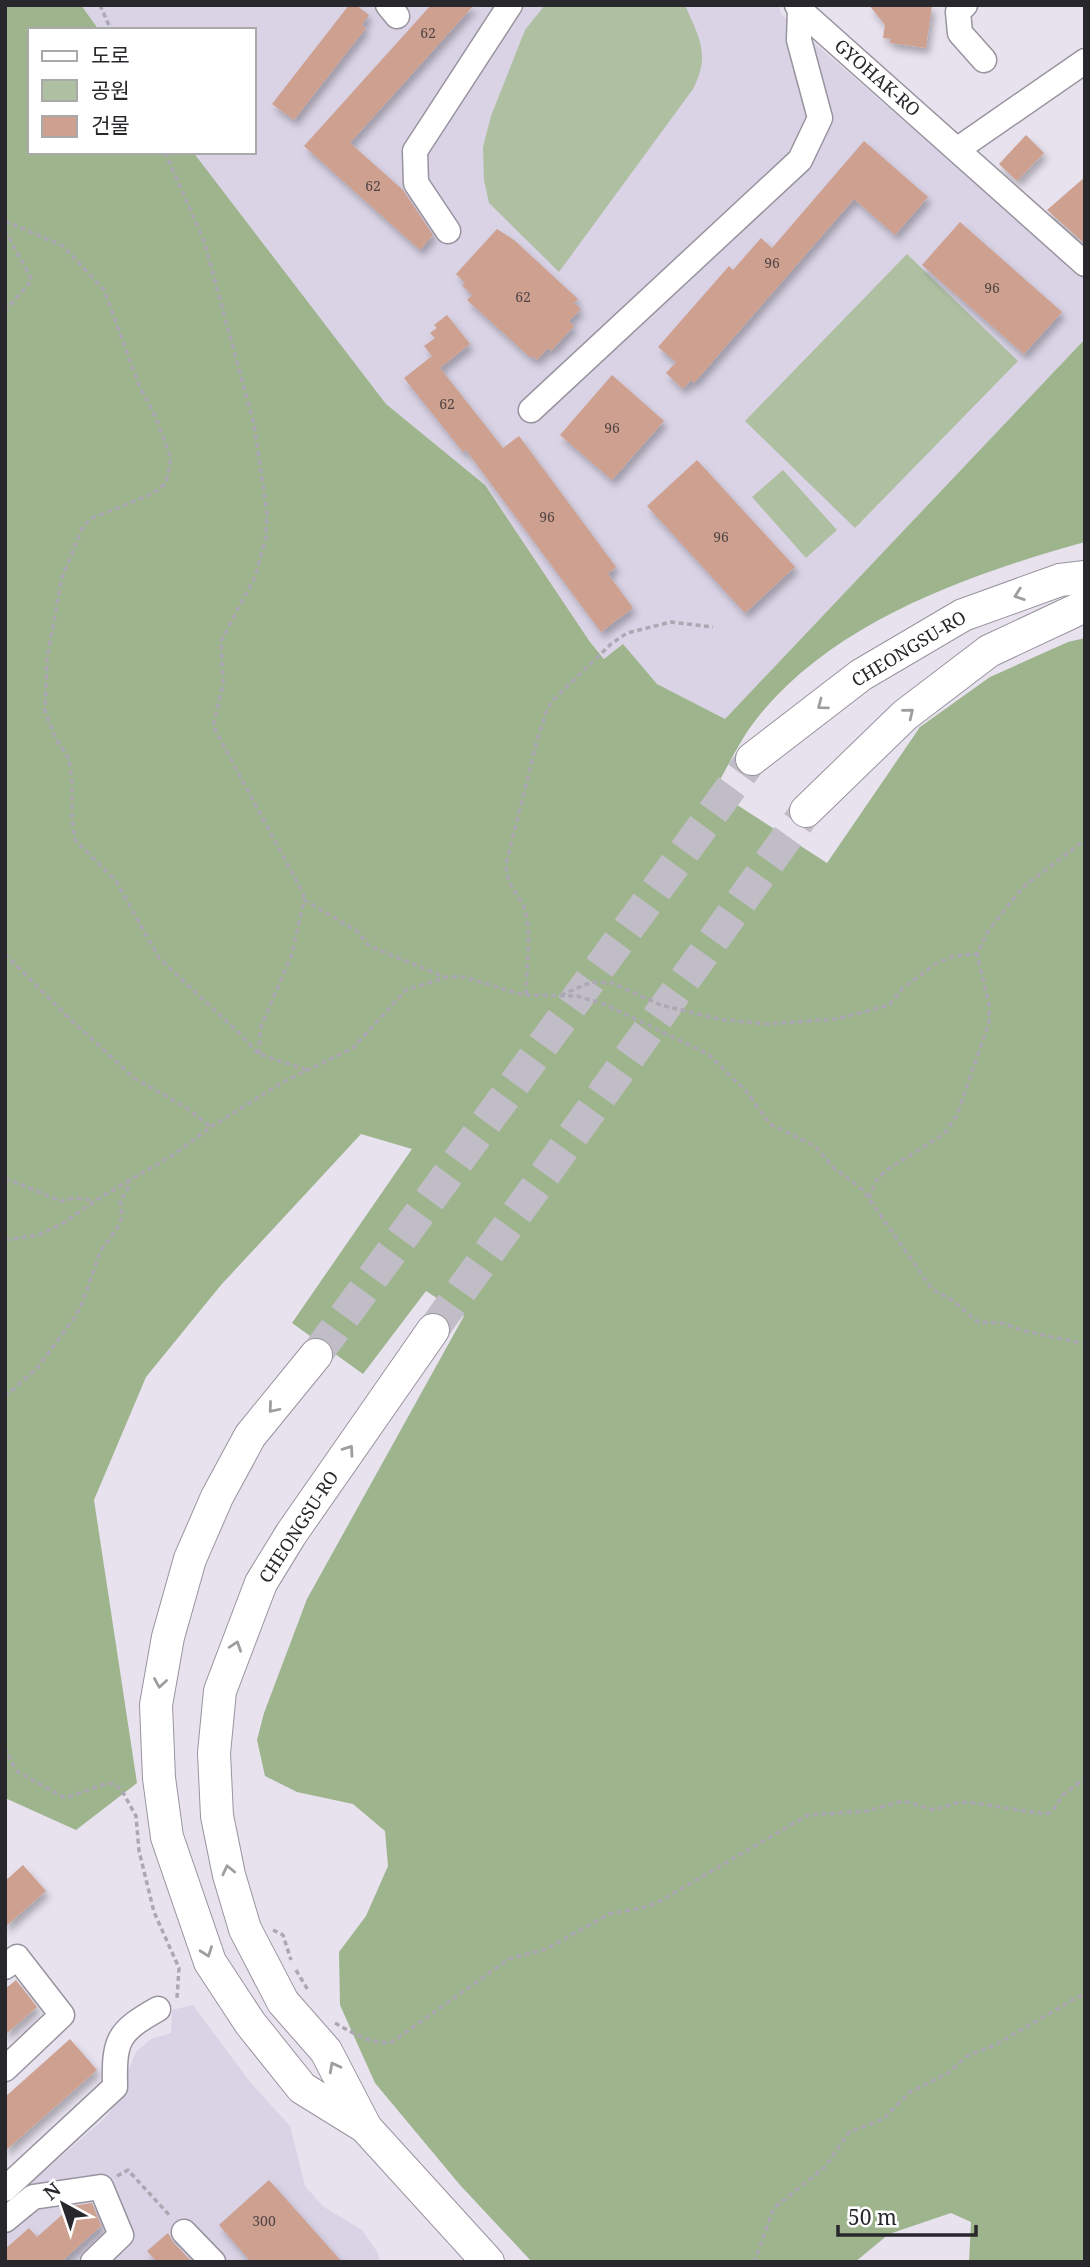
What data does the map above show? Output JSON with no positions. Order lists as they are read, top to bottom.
{
  "streets": {
    "main road": ["CHEONGSU-RO"],
    "street": ["GYOHAK-RO"]
  },
  "house_numbers": [
    "62",
    "62",
    "96",
    "96",
    "62",
    "62",
    "96",
    "96",
    "96",
    "300"
  ],
  "legend": ["도로", "공원", "건물"],
  "scale_bar": "50 m",
  "north": "top left"
}
